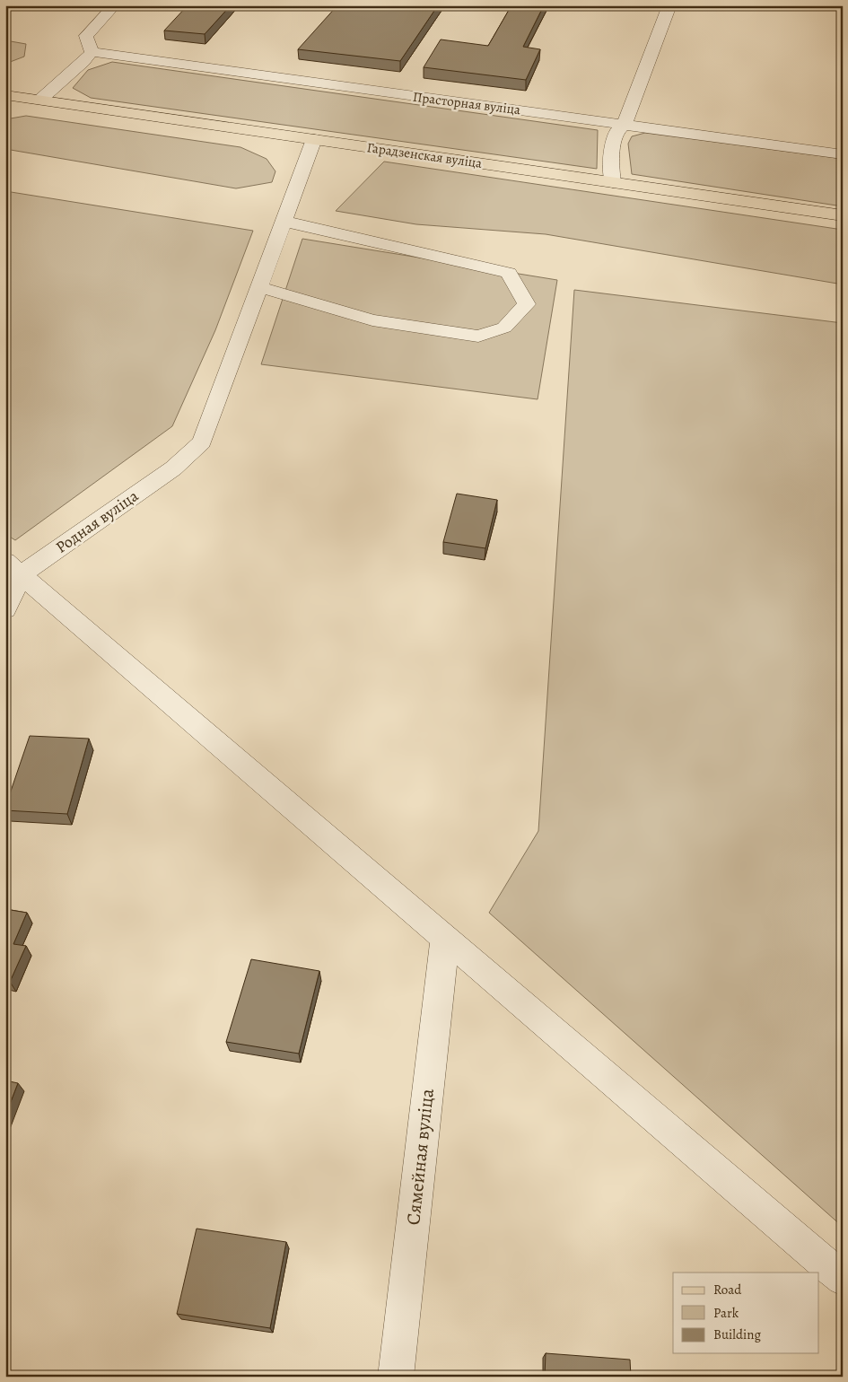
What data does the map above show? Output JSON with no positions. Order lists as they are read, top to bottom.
{
  "streets": {
    "main road": ["Гарадзенская вуліца"],
    "street": ["Прасторная вуліца", "Родная вуліца", "Сямейная вуліца"]
  },
  "legend": ["Road", "Park", "Building"]
}
